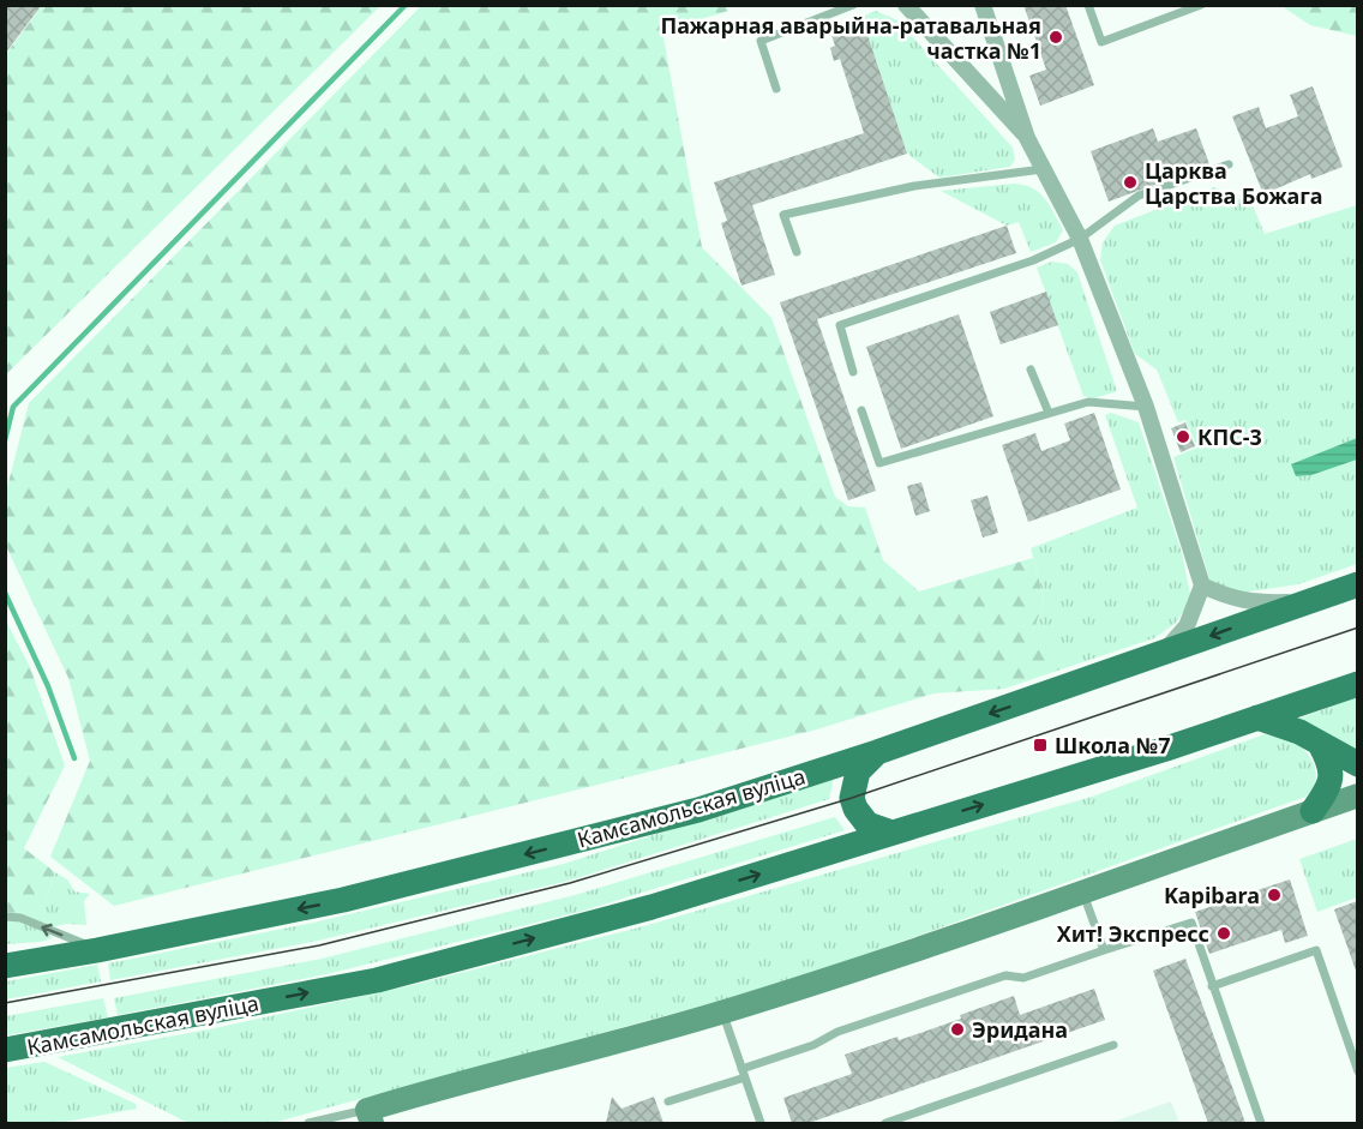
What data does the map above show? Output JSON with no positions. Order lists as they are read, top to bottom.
{
  "streets": {
    "main road": ["Камсамольская вуліца"]
  },
  "places": {
    "other": [
      "Пажарная аварыйна-ратавальная частка №1",
      "Царква Царства Божага",
      "КПС-3",
      "Kapibara",
      "Хит! Экспресс",
      "Эридана"
    ],
    "transit": ["Школа №7"]
  }
}
